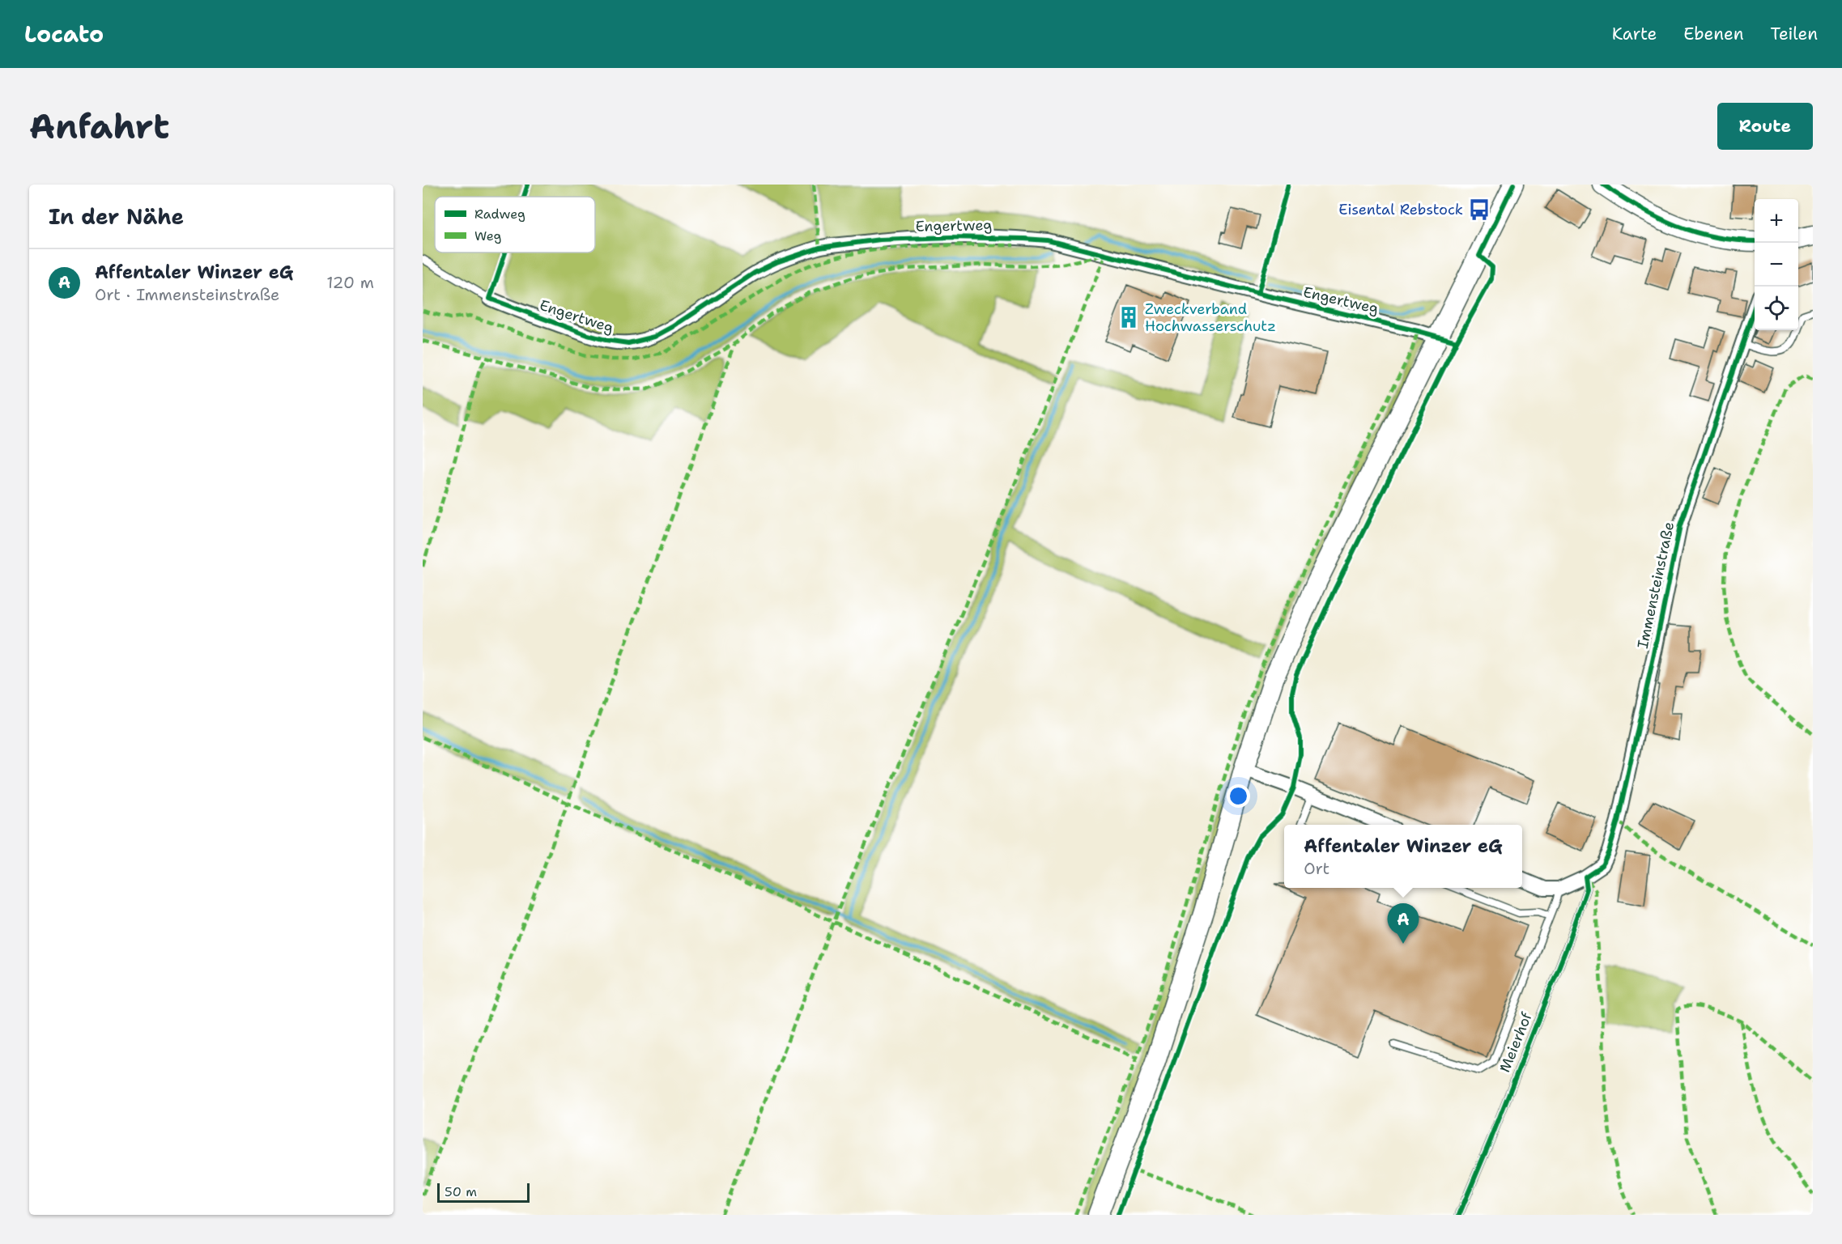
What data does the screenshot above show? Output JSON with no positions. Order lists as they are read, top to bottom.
{
  "streets": {
    "street": ["Engertweg", "Immensteinstraße"],
    "lane": ["Meierhof"]
  },
  "crossings": [
    ["Immensteinstraße", "Meierhof"]
  ],
  "places": {
    "bus stop": ["Eisental Rebstock"],
    "building": ["Zweckverband Hochwasserschutz"]
  },
  "legend": ["Radweg", "Weg"],
  "scale_bar": "50 m",
  "page": {
    "header": "Locato",
    "nav": ["Karte", "Ebenen", "Teilen"],
    "buttons": "Route",
    "title": "Anfahrt",
    "heading": "In der Nähe",
    "map_buttons": ["+", "−"],
    "list": [
      {
        "mark": "A",
        "name": "Affentaler Winzer eG",
        "note": "Ort · Immensteinstraße",
        "value": "120 m"
      }
    ],
    "popup": ["Affentaler Winzer eG", "Ort"],
    "pins": "A",
    "scale": "50 m"
  }
}
